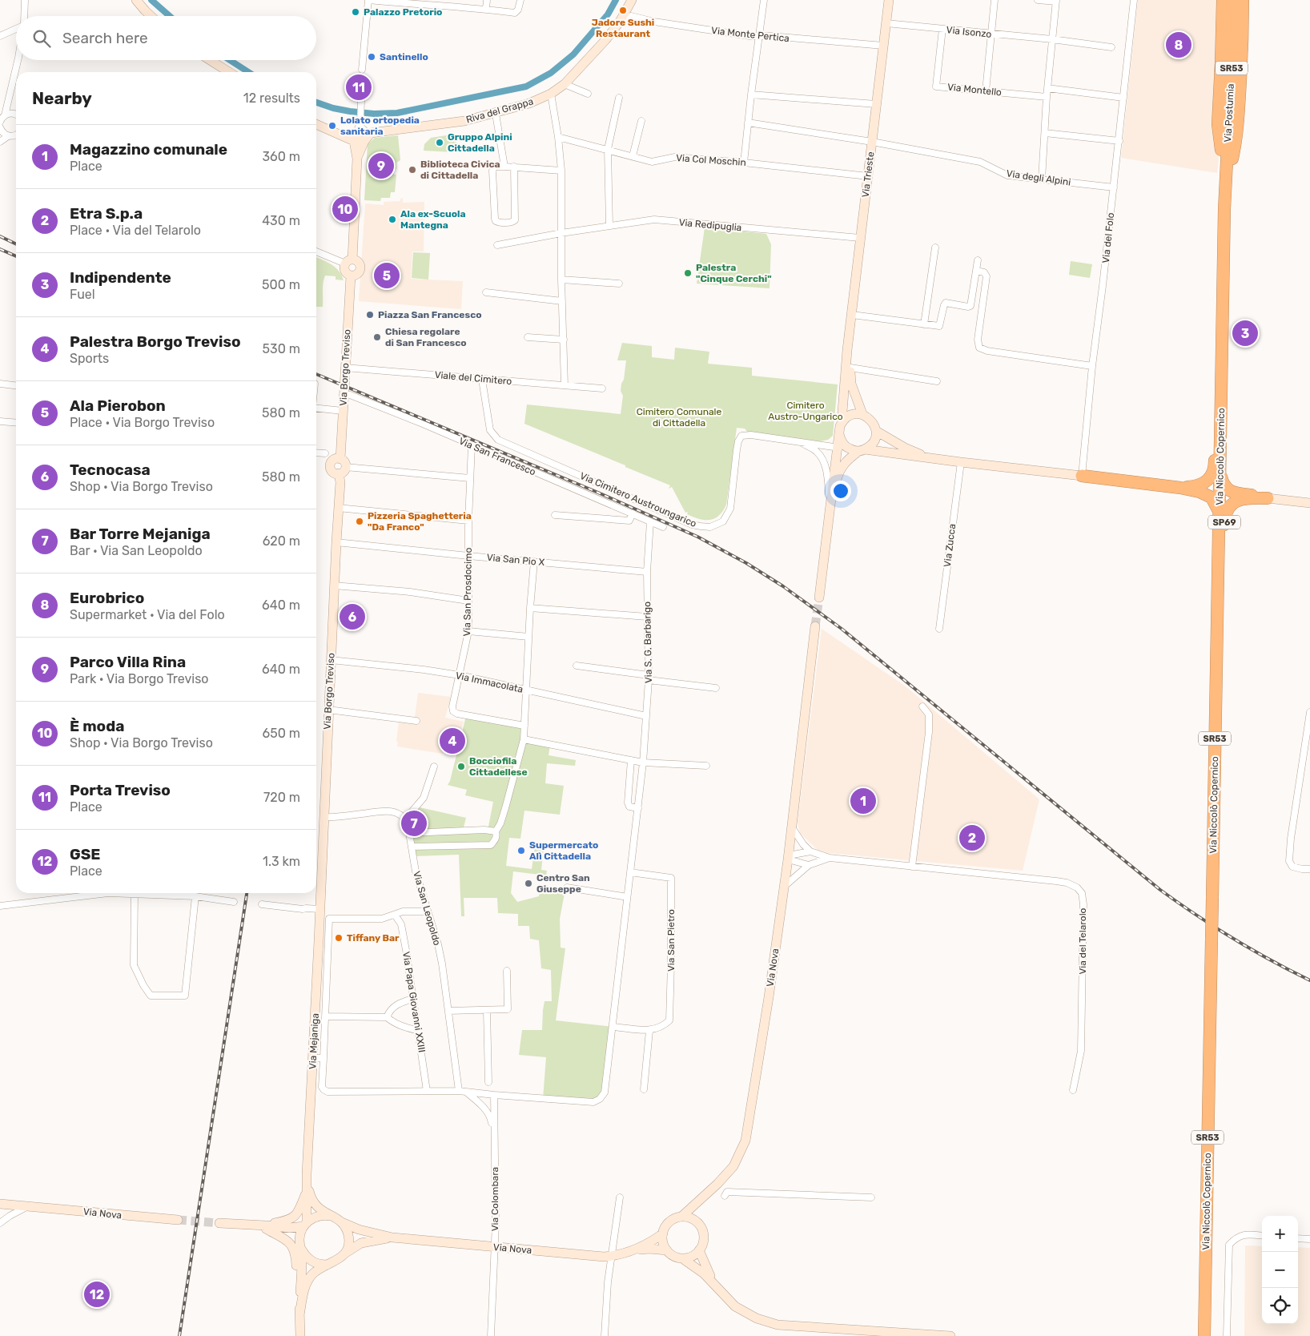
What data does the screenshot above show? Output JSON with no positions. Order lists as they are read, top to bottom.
{
  "streets": {
    "highway": [
      "SR53",
      "Via Postumia",
      "Via Niccolò Copernico",
      "SP69"
    ],
    "street": [
      "Via Isonzo",
      "Via Monte Pertica",
      "Via Montello",
      "Riva del Grappa",
      "Via Col Moschin",
      "Via Trieste",
      "Via degli Alpini",
      "Via Redipuglia",
      "Via del Folo",
      "Via Borgo Treviso",
      "Viale del Cimitero",
      "Via San Francesco",
      "Via Cimitero Austroungarico",
      "Via Zucca",
      "Via San Pio X",
      "Via San Prosdocimo",
      "Via S. G. Barbarigo",
      "Via Immacolata",
      "Via San Leopoldo",
      "Via San Pietro",
      "Via del Telarolo",
      "Via Nova",
      "Via Papa Giovanni XXIII",
      "Via Mejaniga",
      "Via Colombara"
    ]
  },
  "crossings": [
    ["Via Isonzo", "Via Montello"],
    ["Via Isonzo", "Via Trieste"],
    ["Via Monte Pertica", "Riva del Grappa"],
    ["Via Monte Pertica", "Via Trieste"],
    ["Riva del Grappa", "Via Borgo Treviso"],
    ["Via Postumia", "Via Niccolò Copernico"],
    ["Via Col Moschin", "Via Trieste"],
    ["Via Trieste", "Via degli Alpini"],
    ["Via Trieste", "Via Redipuglia"],
    ["Via Trieste", "Via Cimitero Austroungarico"],
    ["Via Trieste", "SP69"],
    ["Via degli Alpini", "Via del Folo"],
    ["Via del Folo", "SP69"],
    ["Via Borgo Treviso", "Viale del Cimitero"],
    ["Via Borgo Treviso", "Via San Francesco"],
    ["Via Borgo Treviso", "Via San Pio X"],
    ["Via Borgo Treviso", "Via Immacolata"],
    ["Via Borgo Treviso", "Via Mejaniga"],
    ["Viale del Cimitero", "Via Cimitero Austroungarico"],
    ["Via San Francesco", "Via San Prosdocimo"],
    ["Via San Francesco", "Via S. G. Barbarigo"],
    ["Via Niccolò Copernico", "SP69"],
    ["Via Cimitero Austroungarico", "SP69"],
    ["SP69", "Via Zucca"],
    ["Via San Pio X", "Via San Prosdocimo"],
    ["Via San Pio X", "Via S. G. Barbarigo"],
    ["Via San Prosdocimo", "Via Immacolata"],
    ["Via S. G. Barbarigo", "Via Immacolata"],
    ["Via San Leopoldo", "Via Colombara"],
    ["Via Nova", "Via Mejaniga"],
    ["Via Nova", "Via Colombara"],
    ["Via Papa Giovanni XXIII", "Via Colombara"]
  ],
  "parks": ["Cimitero Austro-Ungarico", "Cimitero Comunale di Cittadella"],
  "places": [
    "Jadore Sushi Restaurant",
    "Palazzo Pretorio",
    "Santinello",
    "Lolato ortopedia sanitaria",
    "Gruppo Alpini Cittadella",
    "Biblioteca Civica di Cittadella",
    "Ala ex-Scuola Mantegna",
    "Palestra \"Cinque Cerchi\"",
    "Piazza San Francesco",
    "Chiesa regolare di San Francesco",
    "Pizzeria Spaghetteria \"Da Franco\"",
    "Bocciofila Cittadellese",
    "Supermercato Alì Cittadella",
    "Centro San Giuseppe",
    "Tiffany Bar"
  ],
  "page": {
    "search": "Search here",
    "pins": [
      "8",
      "11",
      "9",
      "10",
      "5",
      "3",
      "6",
      "4",
      "1",
      "7",
      "2",
      "12"
    ],
    "heading": ["Nearby", "12 results"],
    "list": [
      {
        "mark": "1",
        "name": "Magazzino comunale",
        "note": "Place",
        "value": "360 m"
      },
      {
        "mark": "2",
        "name": "Etra S.p.a",
        "note": "Place · Via del Telarolo",
        "value": "430 m"
      },
      {
        "mark": "3",
        "name": "Indipendente",
        "note": "Fuel",
        "value": "500 m"
      },
      {
        "mark": "4",
        "name": "Palestra Borgo Treviso",
        "note": "Sports",
        "value": "530 m"
      },
      {
        "mark": "5",
        "name": "Ala Pierobon",
        "note": "Place · Via Borgo Treviso",
        "value": "580 m"
      },
      {
        "mark": "6",
        "name": "Tecnocasa",
        "note": "Shop · Via Borgo Treviso",
        "value": "580 m"
      },
      {
        "mark": "7",
        "name": "Bar Torre Mejaniga",
        "note": "Bar · Via San Leopoldo",
        "value": "620 m"
      },
      {
        "mark": "8",
        "name": "Eurobrico",
        "note": "Supermarket · Via del Folo",
        "value": "640 m"
      },
      {
        "mark": "9",
        "name": "Parco Villa Rina",
        "note": "Park · Via Borgo Treviso",
        "value": "640 m"
      },
      {
        "mark": "10",
        "name": "È moda",
        "note": "Shop · Via Borgo Treviso",
        "value": "650 m"
      },
      {
        "mark": "11",
        "name": "Porta Treviso",
        "note": "Place",
        "value": "720 m"
      },
      {
        "mark": "12",
        "name": "GSE",
        "note": "Place",
        "value": "1.3 km"
      }
    ],
    "map_buttons": ["+", "−"]
  }
}
